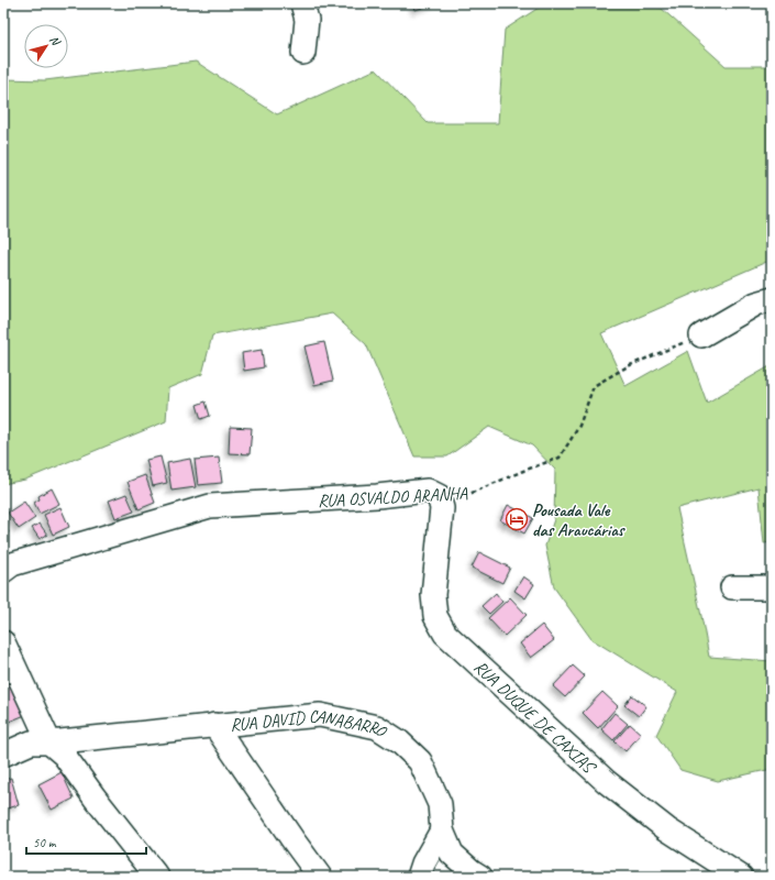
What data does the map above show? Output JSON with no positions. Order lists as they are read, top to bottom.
{
  "streets": {
    "street": ["RUA OSVALDO ARANHA", "RUA DUQUE DE CAXIAS", "RUA DAVID CANABARRO"]
  },
  "crossings": [
    ["RUA OSVALDO ARANHA", "RUA DUQUE DE CAXIAS"]
  ],
  "places": {
    "hotel": ["Pousada Vale das Araucárias"]
  },
  "scale_bar": "50 m",
  "north": "top right"
}
